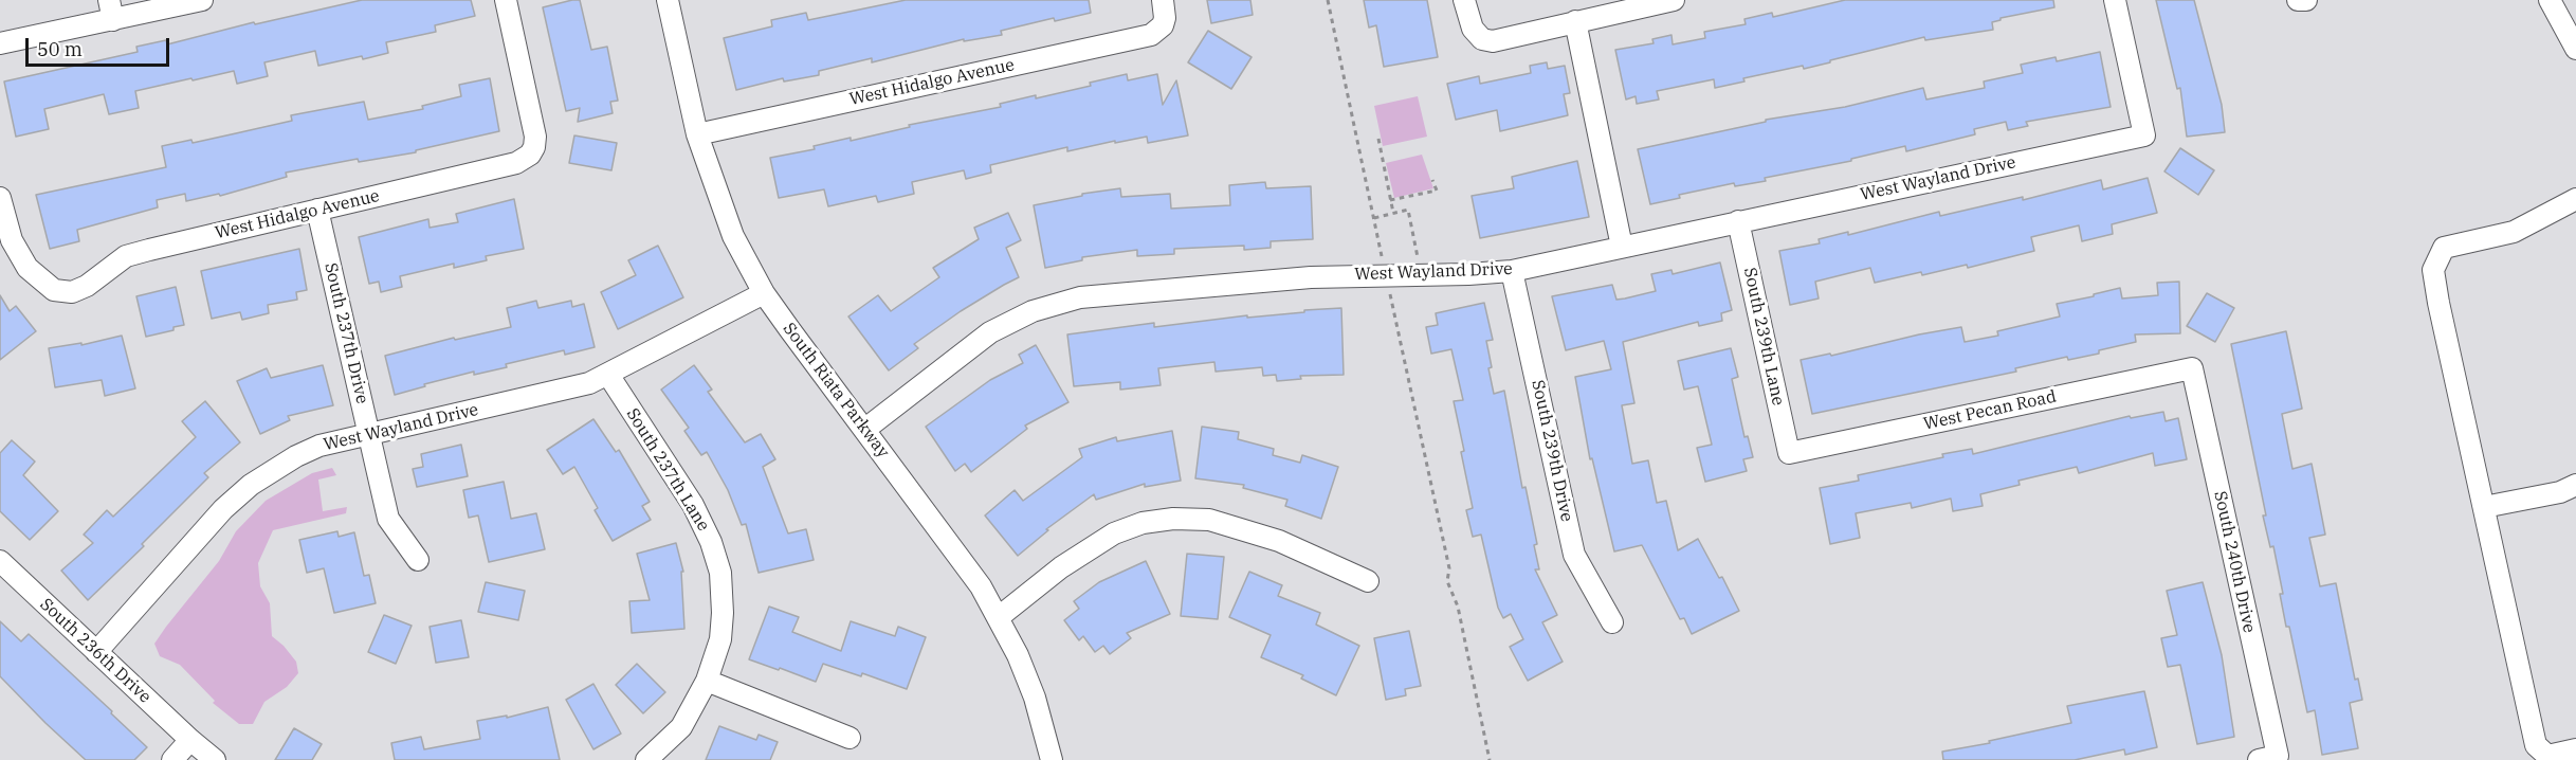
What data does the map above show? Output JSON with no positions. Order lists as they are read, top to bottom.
{
  "streets": {
    "street": [
      "West Hidalgo Avenue",
      "West Wayland Drive",
      "South 237th Drive",
      "South 239th Lane",
      "South Riata Parkway",
      "West Pecan Road",
      "South 239th Drive",
      "South 237th Lane",
      "South 240th Drive",
      "South 236th Drive"
    ]
  },
  "crossings": [
    ["West Hidalgo Avenue", "South 237th Drive"],
    ["West Hidalgo Avenue", "South Riata Parkway"],
    ["West Wayland Drive", "South 237th Drive"],
    ["West Wayland Drive", "South 239th Lane"],
    ["West Wayland Drive", "South Riata Parkway"],
    ["West Wayland Drive", "South 239th Drive"],
    ["West Wayland Drive", "South 237th Lane"],
    ["West Wayland Drive", "South 236th Drive"],
    ["South 239th Lane", "West Pecan Road"],
    ["West Pecan Road", "South 240th Drive"]
  ],
  "scale_bar": "50 m"
}
